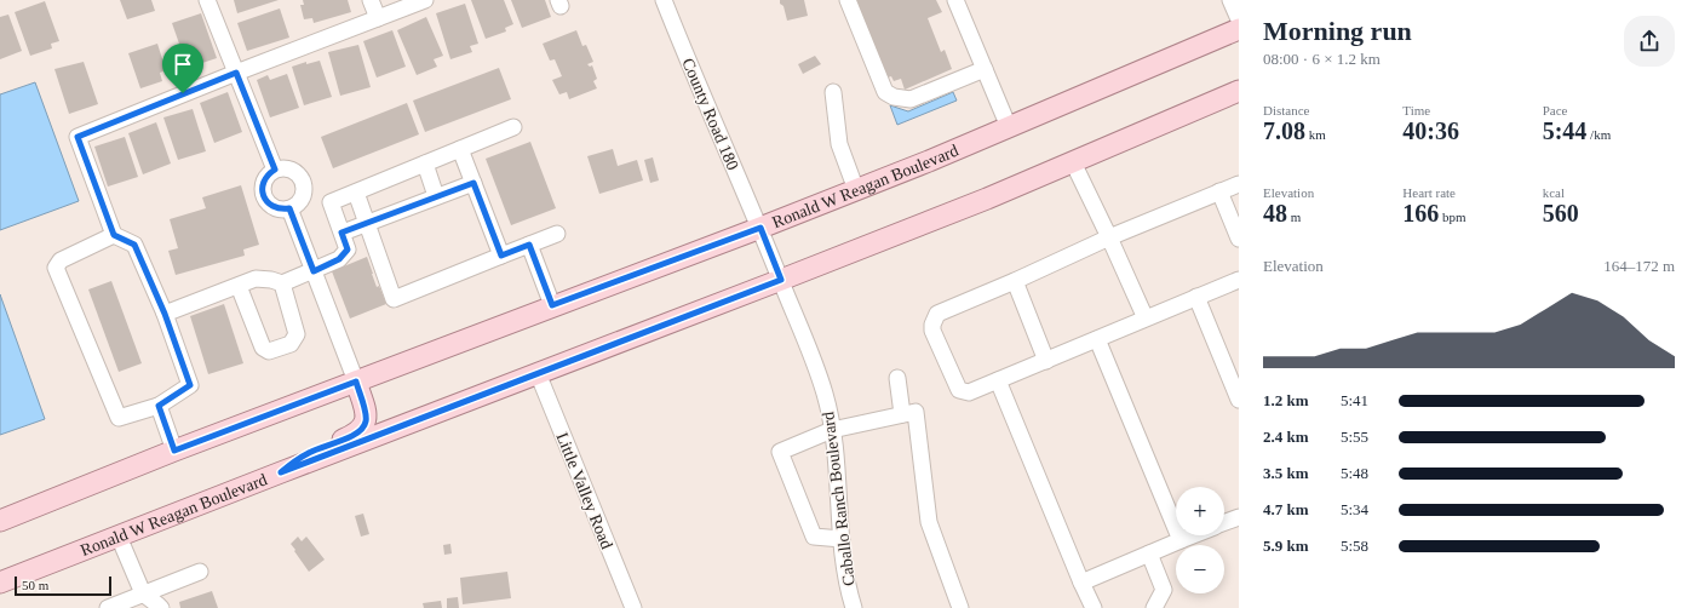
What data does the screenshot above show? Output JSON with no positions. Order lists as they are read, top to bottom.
{
  "streets": {
    "main road": ["Ronald W Reagan Boulevard"],
    "street": ["County Road 180", "Little Valley Road", "Caballo Ranch Boulevard"]
  },
  "crossings": [
    ["County Road 180", "Ronald W Reagan Boulevard"],
    ["County Road 180", "Caballo Ranch Boulevard"],
    ["Ronald W Reagan Boulevard", "Little Valley Road"],
    ["Ronald W Reagan Boulevard", "Caballo Ranch Boulevard"]
  ],
  "scale_bar": "50 m",
  "page": {
    "heading": ["Morning run", "08:00 · 6 × 1.2 km"],
    "stats": [
      ["Distance", "7.08 km"],
      ["Time", "40:36"],
      ["Pace", "5:44 /km"],
      ["Elevation", "48 m"],
      ["Heart rate", "166 bpm"],
      ["kcal", "560"]
    ],
    "chart": ["Elevation", "164–172 m"],
    "list": [
      {
        "name": "1.2 km",
        "note": "5:41"
      },
      {
        "name": "2.4 km",
        "note": "5:55"
      },
      {
        "name": "3.5 km",
        "note": "5:48"
      },
      {
        "name": "4.7 km",
        "note": "5:34"
      },
      {
        "name": "5.9 km",
        "note": "5:58"
      }
    ],
    "map_buttons": ["+", "−"],
    "scale": "50 m"
  }
}
